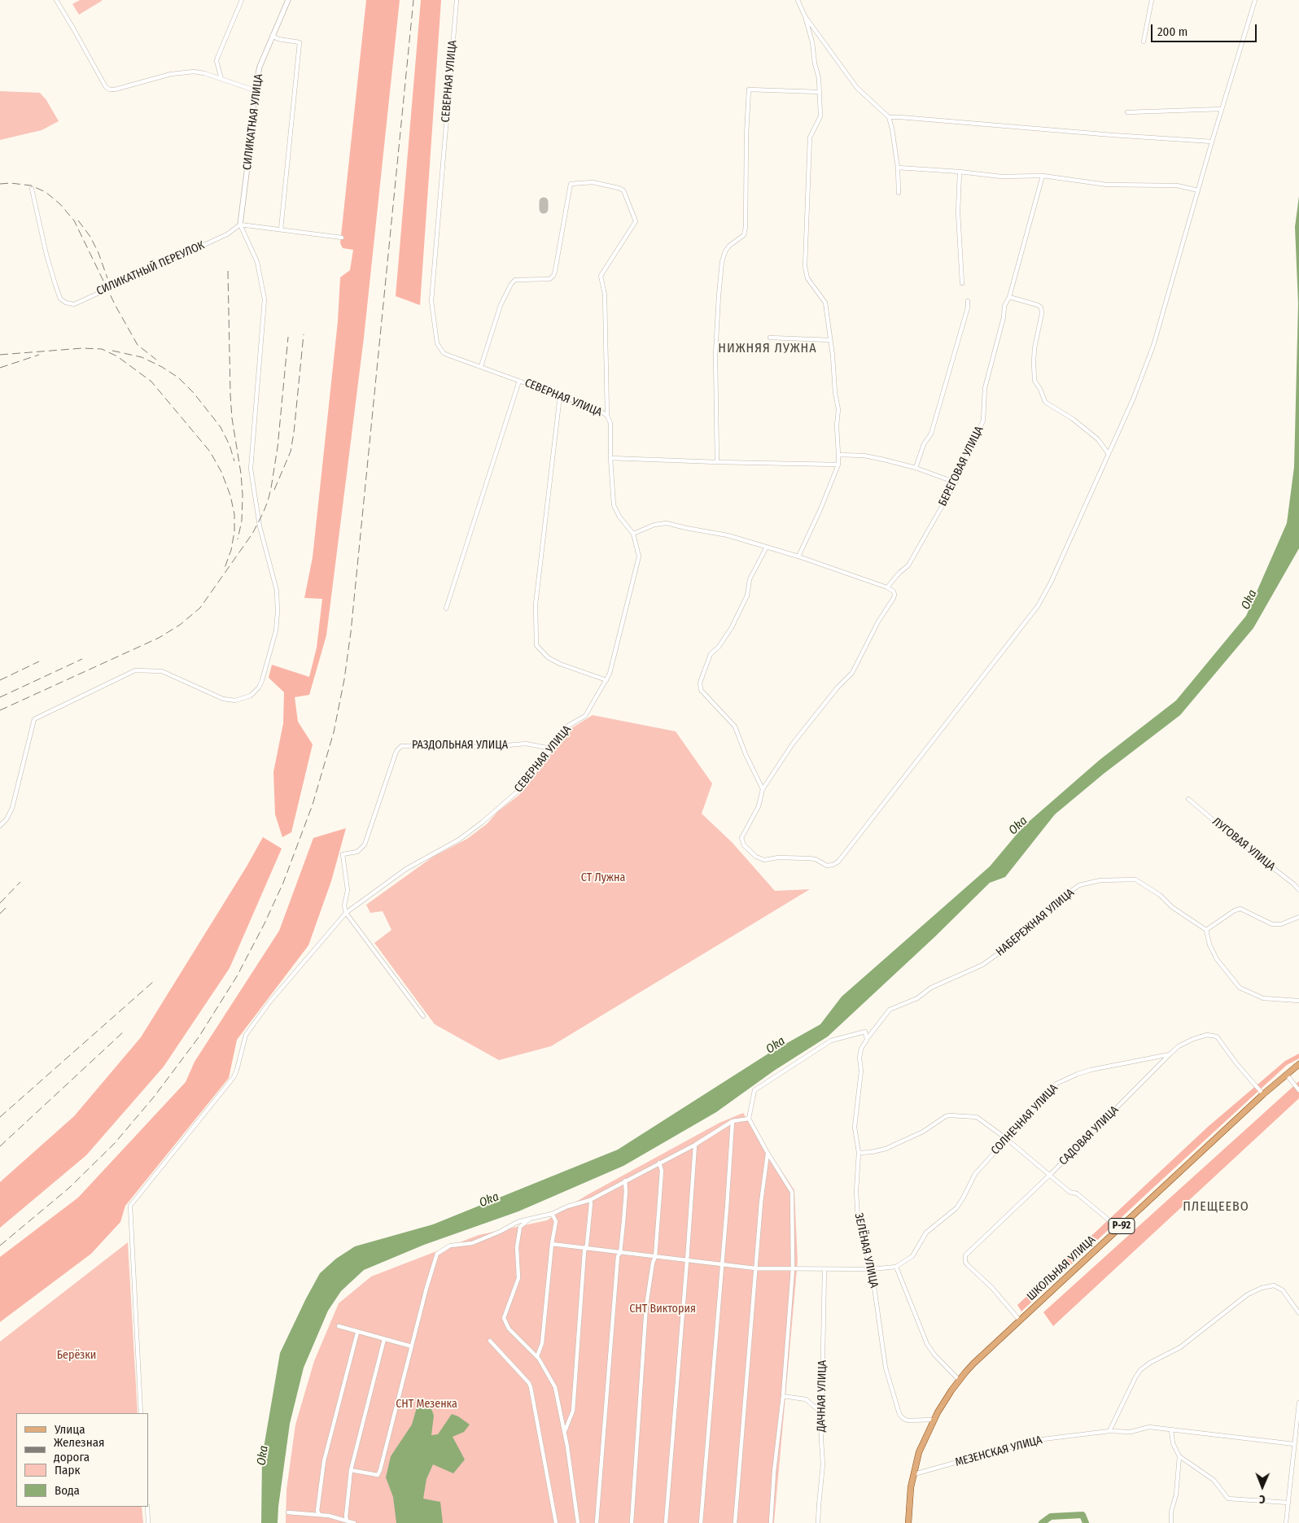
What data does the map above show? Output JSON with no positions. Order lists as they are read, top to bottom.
{
  "streets": {
    "main road": ["Р-92", "ШКОЛЬНАЯ УЛИЦА"],
    "street": [
      "СЕВЕРНАЯ УЛИЦА",
      "СИЛИКАТНАЯ УЛИЦА",
      "СИЛИКАТНЫЙ ПЕРЕУЛОК",
      "БЕРЕГОВАЯ УЛИЦА",
      "РАЗДОЛЬНАЯ УЛИЦА",
      "ЛУГОВАЯ УЛИЦА",
      "НАБЕРЕЖНАЯ УЛИЦА",
      "СОЛНЕЧНАЯ УЛИЦА",
      "САДОВАЯ УЛИЦА",
      "ЗЕЛЁНАЯ УЛИЦА",
      "ДАЧНАЯ УЛИЦА",
      "МЕЗЕНСКАЯ УЛИЦА"
    ]
  },
  "crossings": [
    ["СЕВЕРНАЯ УЛИЦА", "РАЗДОЛЬНАЯ УЛИЦА"],
    ["СИЛИКАТНАЯ УЛИЦА", "СИЛИКАТНЫЙ ПЕРЕУЛОК"],
    ["НАБЕРЕЖНАЯ УЛИЦА", "ЗЕЛЁНАЯ УЛИЦА"],
    ["СОЛНЕЧНАЯ УЛИЦА", "САДОВАЯ УЛИЦА"],
    ["САДОВАЯ УЛИЦА", "ШКОЛЬНАЯ УЛИЦА"],
    ["Р-92", "ЗЕЛЁНАЯ УЛИЦА"],
    ["Р-92", "ШКОЛЬНАЯ УЛИЦА"],
    ["Р-92", "МЕЗЕНСКАЯ УЛИЦА"]
  ],
  "districts": ["НИЖНЯЯ ЛУЖНА", "ПЛЕЩЕЕВО"],
  "water": ["Oka"],
  "parks": [
    "СТ Лужна",
    "СНТ Виктория",
    "Берёзки",
    "СНТ Мезенка"
  ],
  "legend": [
    "Улица",
    "Железная дорога",
    "Парк",
    "Вода"
  ],
  "scale_bar": "200 m",
  "north": "bottom"
}
